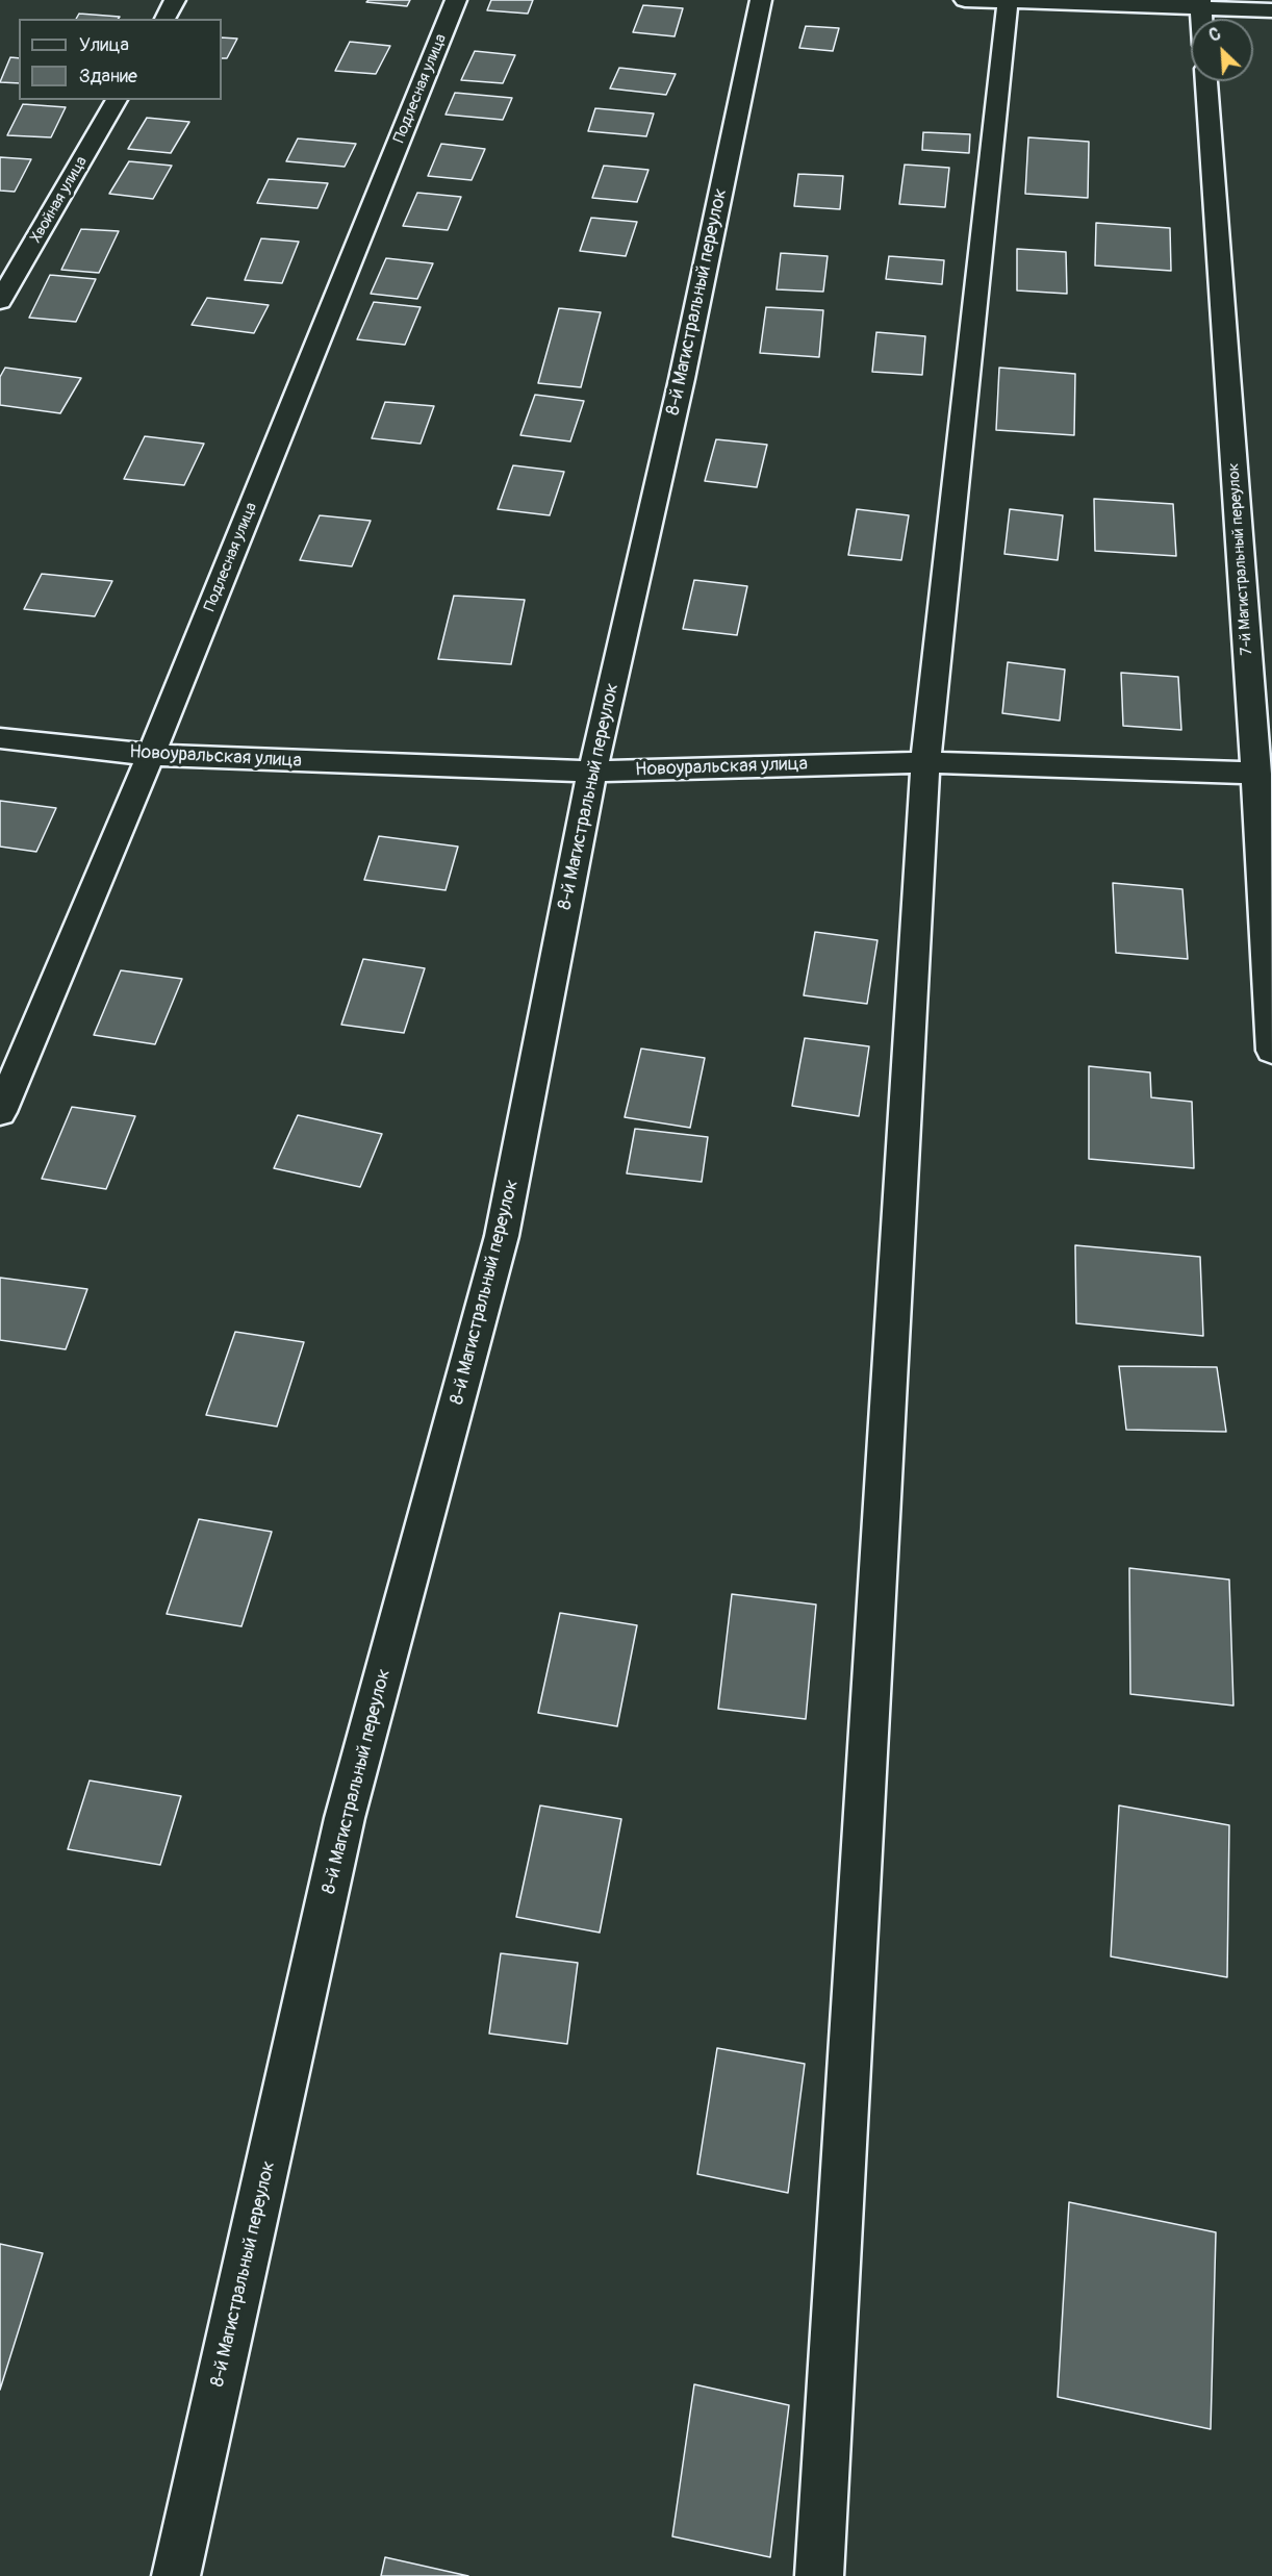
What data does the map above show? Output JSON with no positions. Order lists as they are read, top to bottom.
{
  "streets": {
    "street": [
      "Подлесная улица",
      "Хвойная улица",
      "8-й Магистральный переулок",
      "7-й Магистральный переулок",
      "Новоуральская улица"
    ]
  },
  "crossings": [
    ["Подлесная улица", "Новоуральская улица"],
    ["8-й Магистральный переулок", "Новоуральская улица"],
    ["7-й Магистральный переулок", "Новоуральская улица"]
  ],
  "legend": ["Улица", "Здание"],
  "north": "top left"
}
